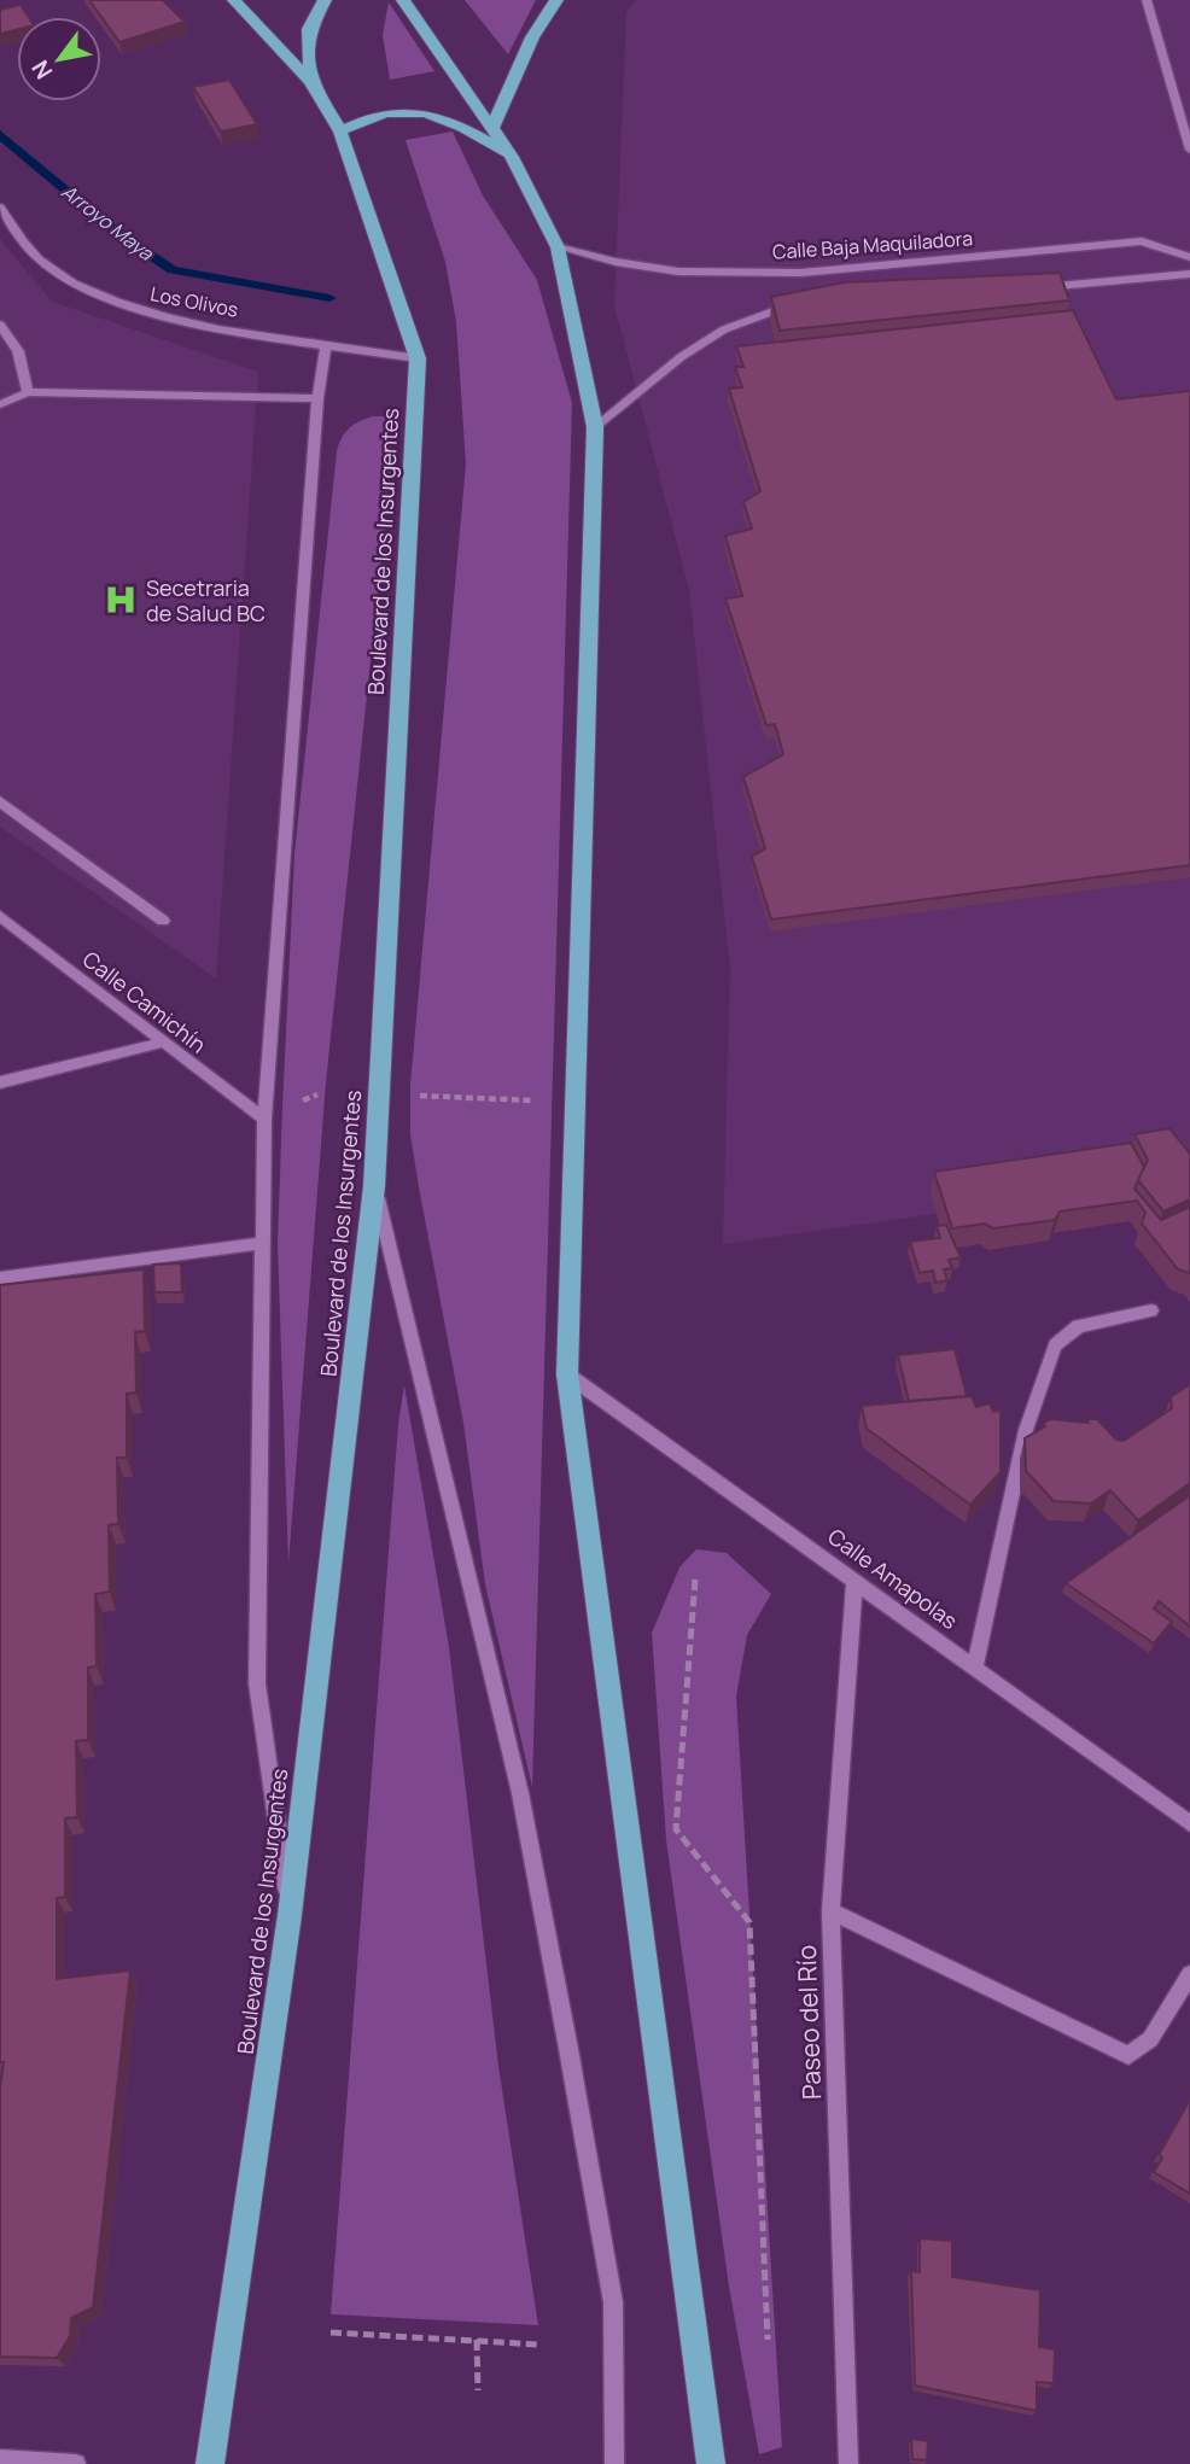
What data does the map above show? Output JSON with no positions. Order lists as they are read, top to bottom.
{
  "streets": {
    "main road": ["Boulevard de los Insurgentes"],
    "street": [
      "Calle Baja Maquiladora",
      "Los Olivos",
      "Calle Camichín",
      "Calle Amapolas",
      "Paseo del Río"
    ]
  },
  "crossings": [
    ["Los Olivos", "Boulevard de los Insurgentes"],
    ["Calle Amapolas", "Paseo del Río"]
  ],
  "water": ["Arroyo Maya"],
  "places": {
    "hospital": ["Secetraria de Salud BC"]
  },
  "north": "bottom left"
}
